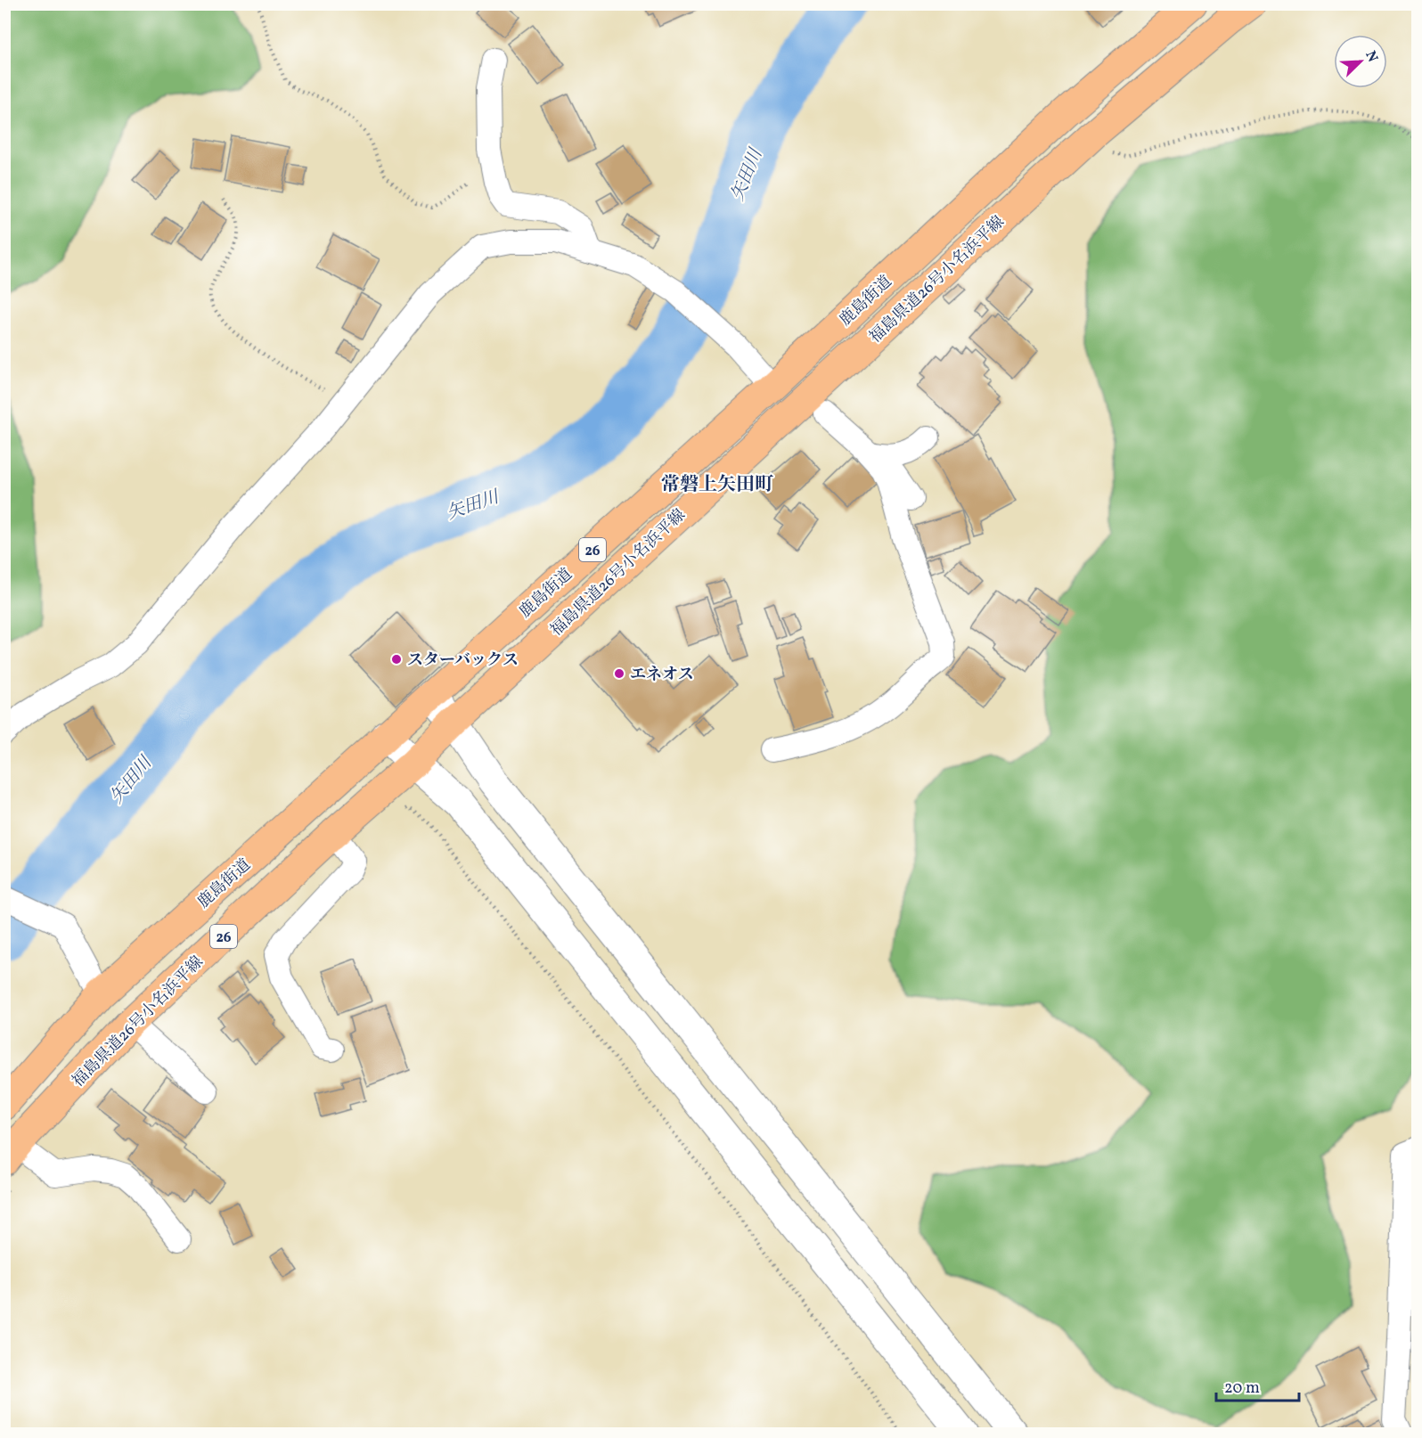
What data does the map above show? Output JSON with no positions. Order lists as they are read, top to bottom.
{
  "streets": {
    "main road": ["福島県道26号小名浜平線", "鹿島街道", "26"]
  },
  "districts": ["常磐上矢田町"],
  "water": ["矢田川"],
  "places": ["スターバックス", "エネオス"],
  "scale_bar": "20 m",
  "north": "top right"
}
